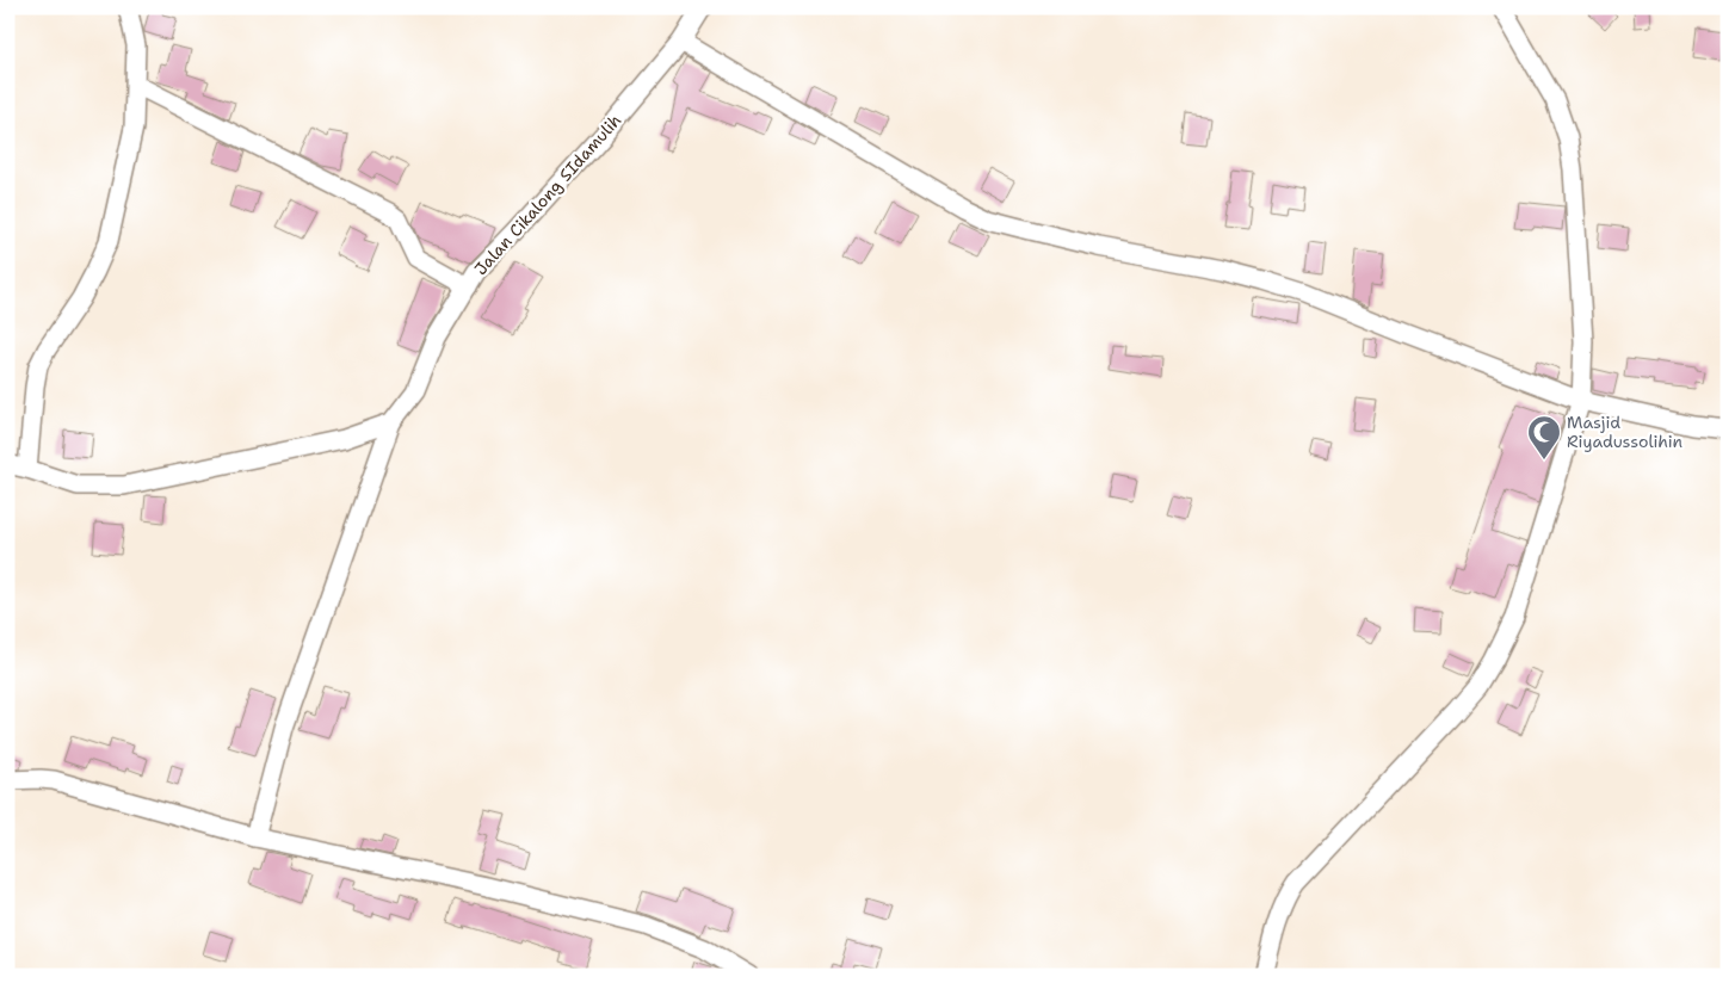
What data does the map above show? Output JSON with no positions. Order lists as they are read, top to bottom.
{
  "streets": {
    "street": ["Jalan Cikalong SIdamulih"]
  },
  "places": {
    "mosque": ["Masjid Riyadussolihin"]
  }
}
